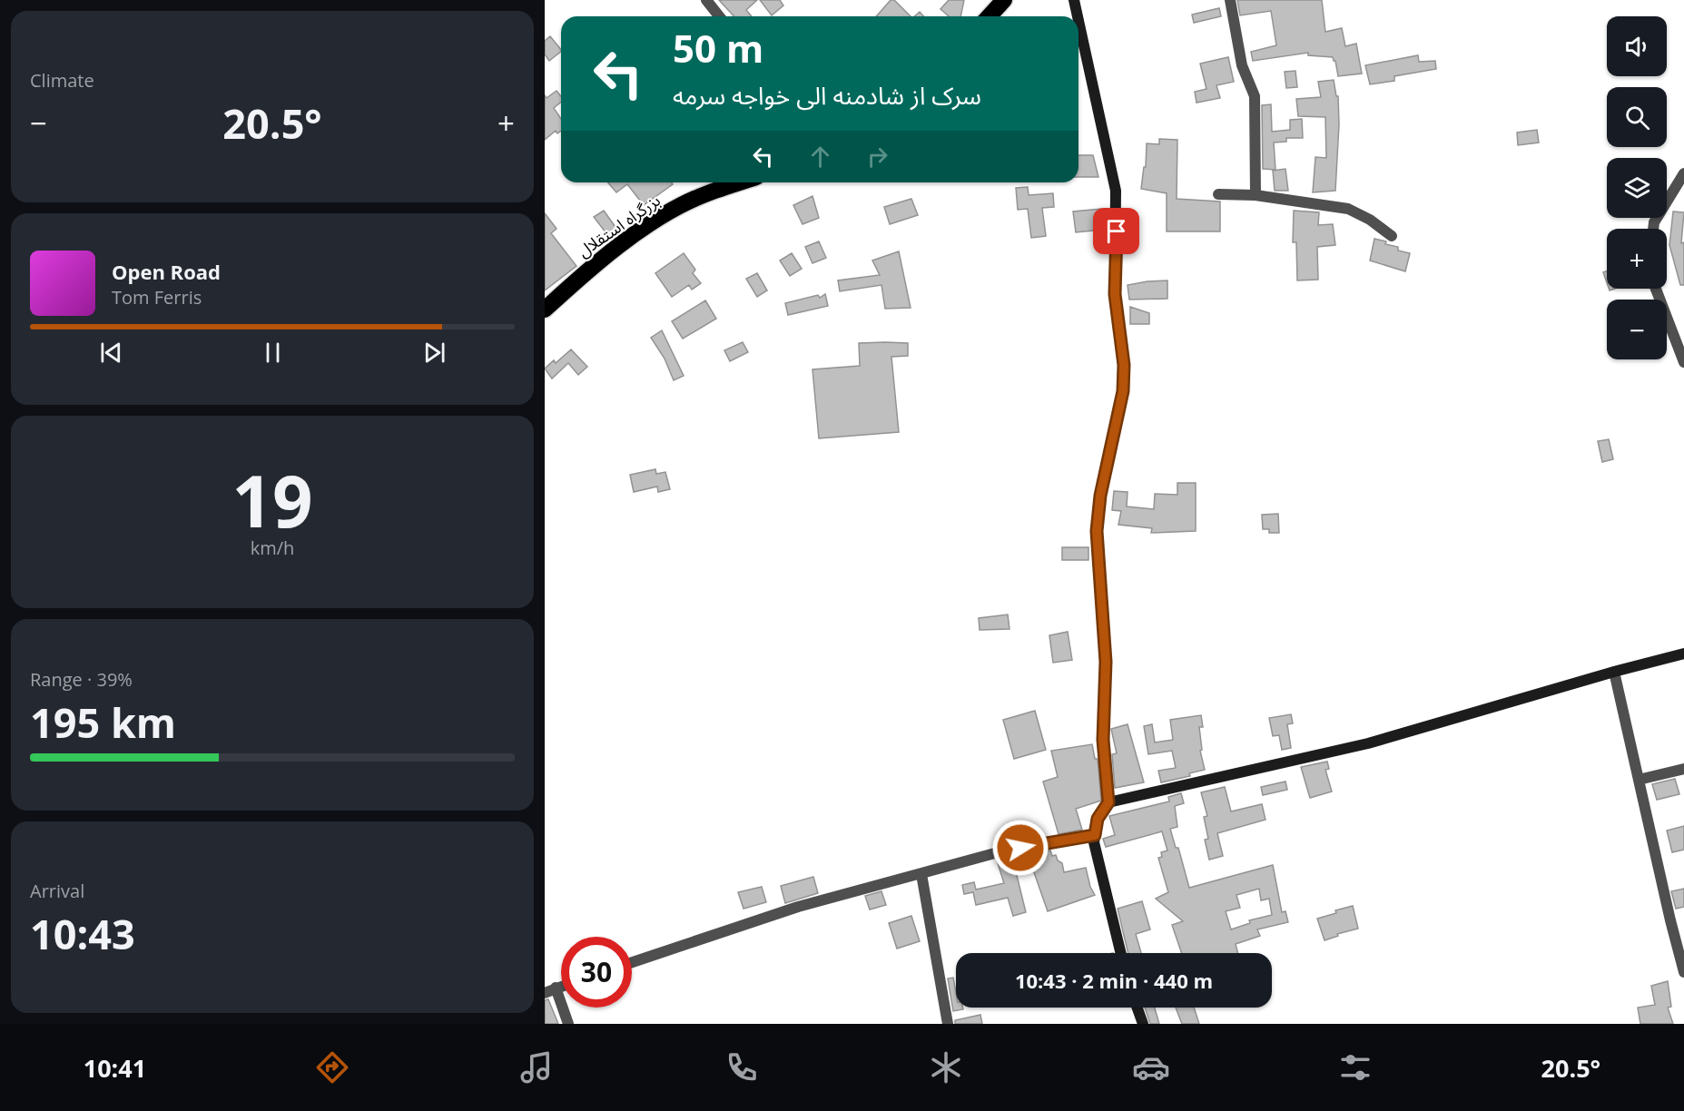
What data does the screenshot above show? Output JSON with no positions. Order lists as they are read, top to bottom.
{
  "streets": {
    "highway": ["بزرگراه استقلال"]
  },
  "page": {
    "tile": [
      "Climate",
      ["19", "km/h"],
      ["Range · 39%", "195 km"],
      ["Arrival", "10:43"]
    ],
    "map_buttons": ["+", "−"],
    "turn": ["50 m", "سرک از شادمنه الی خواجه سرمه"],
    "heat": ["−", "20.5°", "+"],
    "song": ["Open Road", "Tom Ferris"],
    "limit": "30",
    "trip": "10:43 · 2 min · 440 m",
    "tabs": ["10:41", "20.5°"]
  }
}
